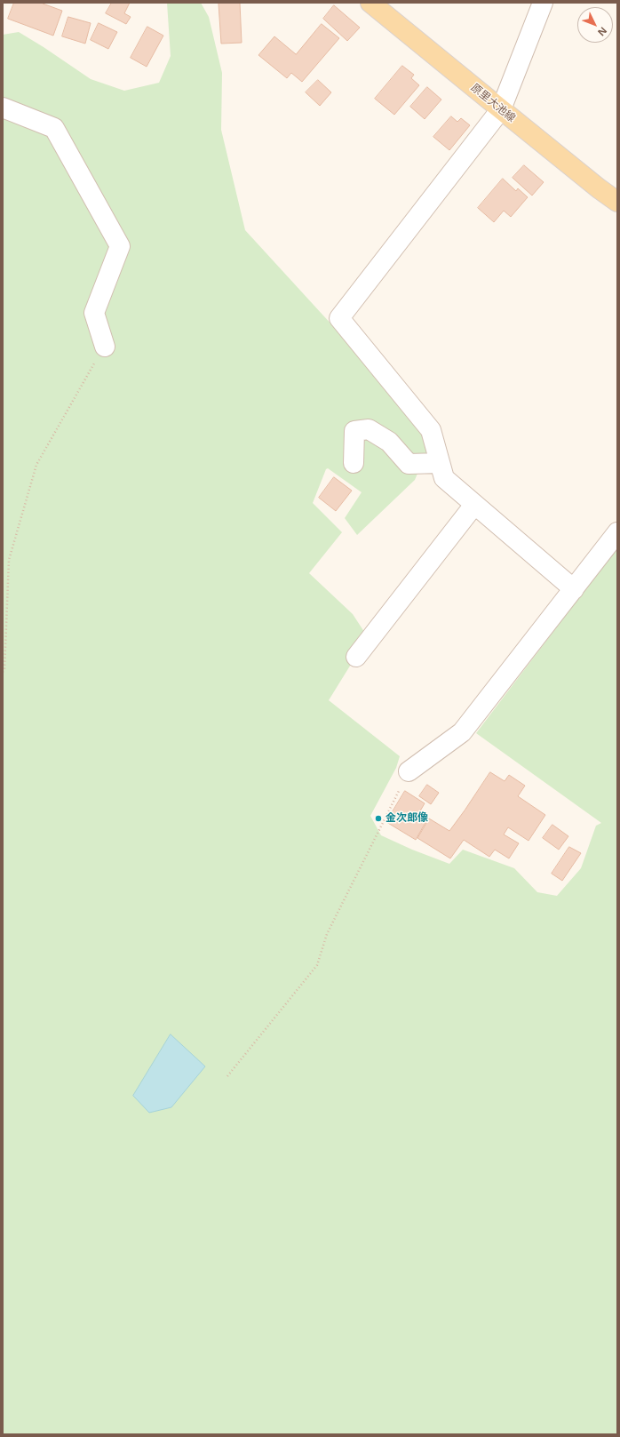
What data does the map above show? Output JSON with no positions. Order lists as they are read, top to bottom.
{
  "streets": {
    "main road": ["原里大池線"]
  },
  "places": ["金次郎像"],
  "north": "bottom right"
}
